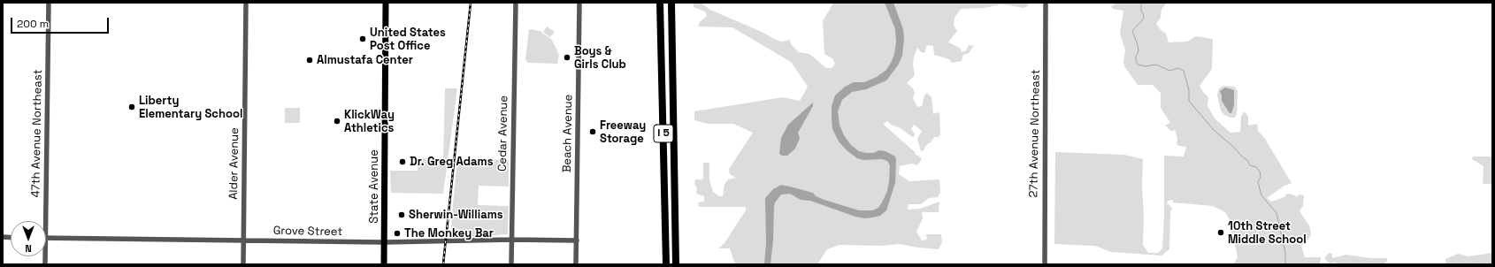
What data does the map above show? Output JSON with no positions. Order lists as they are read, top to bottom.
{
  "streets": {
    "highway": ["I 5"],
    "main road": ["State Avenue"],
    "street": [
      "47th Avenue Northeast",
      "Cedar Avenue",
      "Beach Avenue",
      "27th Avenue Northeast",
      "Alder Avenue",
      "Grove Street"
    ]
  },
  "crossings": [
    ["Cedar Avenue", "Grove Street"],
    ["Beach Avenue", "Grove Street"],
    ["Alder Avenue", "Grove Street"],
    ["State Avenue", "Grove Street"]
  ],
  "places": [
    "United States Post Office",
    "Boys & Girls Club",
    "Almustafa Center",
    "Liberty Elementary School",
    "KlickWay Athletics",
    "Freeway Storage",
    "Dr. Greg Adams",
    "Sherwin-Williams",
    "10th Street Middle School",
    "The Monkey Bar"
  ],
  "scale_bar": "200 m",
  "north": "bottom"
}
